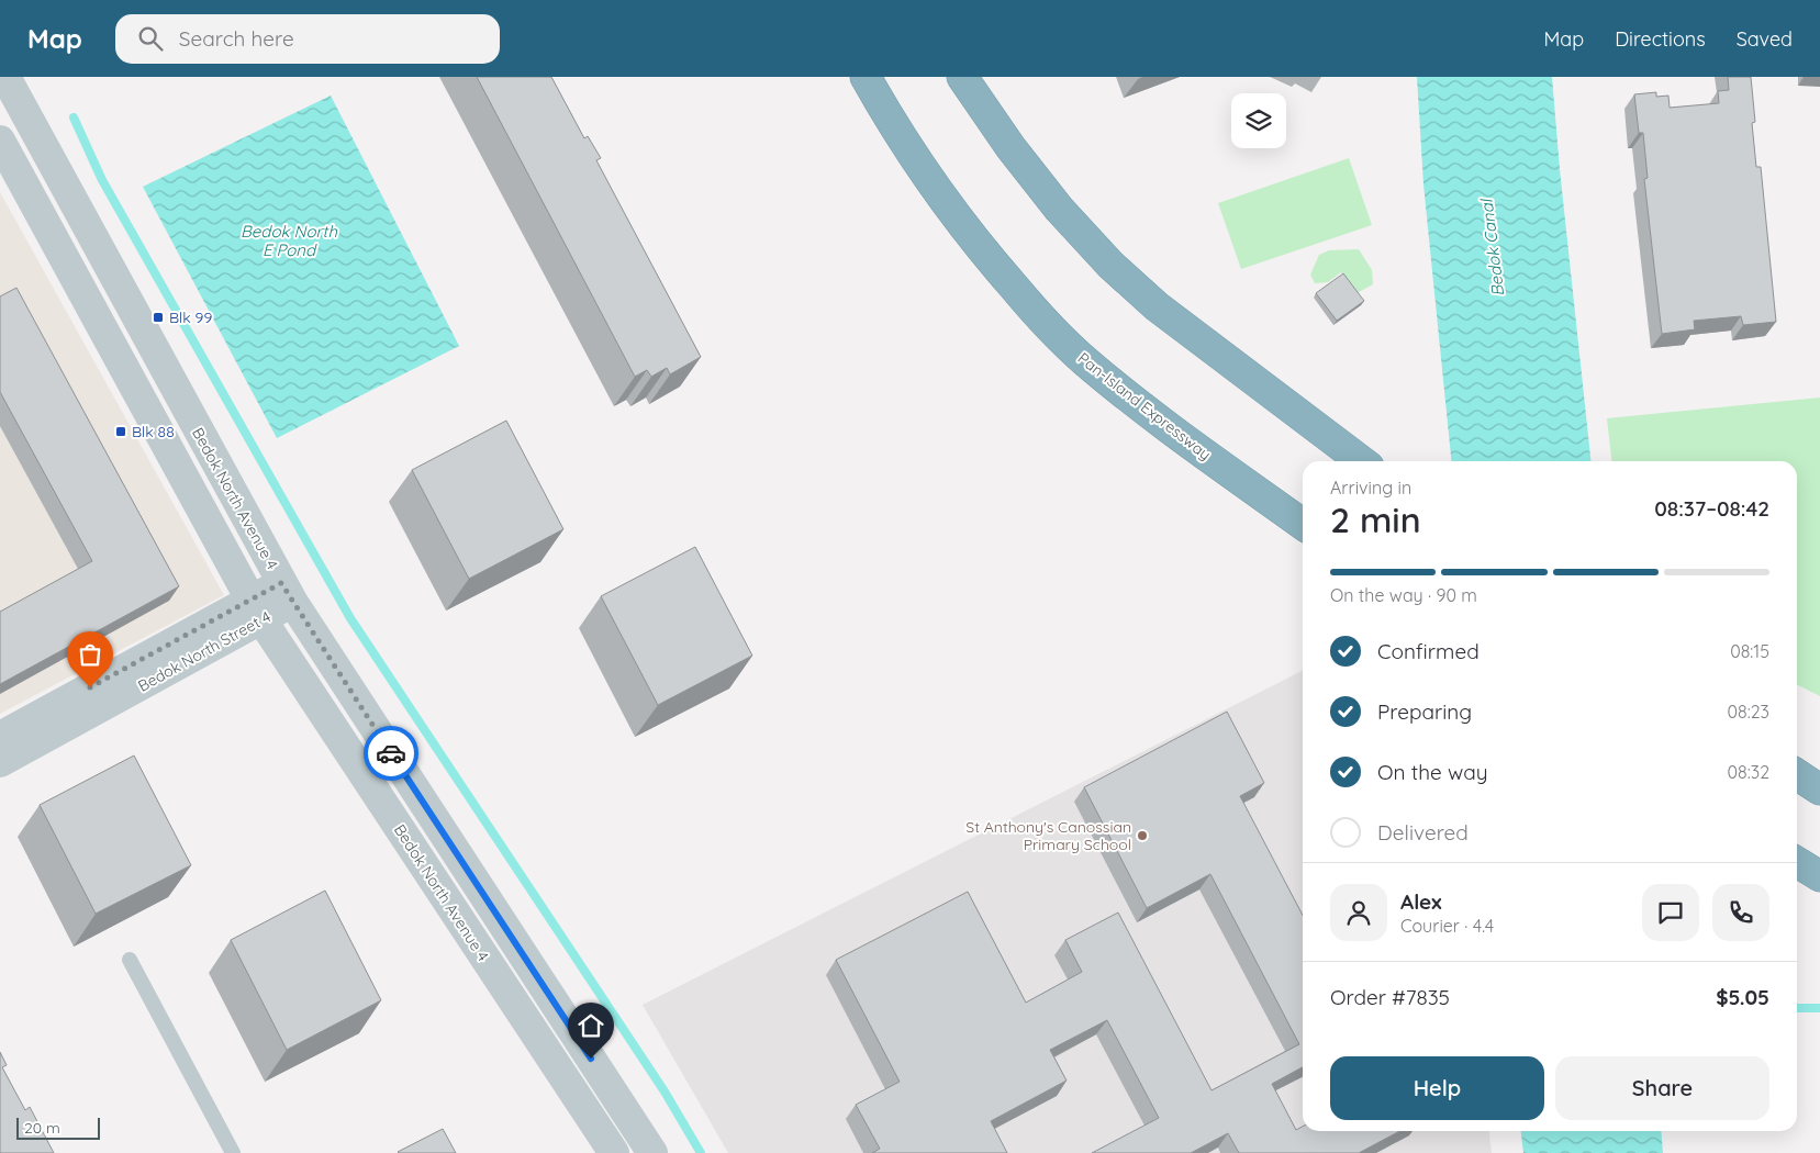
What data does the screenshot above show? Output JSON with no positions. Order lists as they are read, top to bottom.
{
  "streets": {
    "highway": ["Pan-Island Expressway"],
    "street": ["Bedok North Avenue 4", "Bedok North Street 4"]
  },
  "crossings": [
    ["Bedok North Avenue 4", "Bedok North Street 4"]
  ],
  "water": ["Bedok North E Pond", "Bedok Canal"],
  "places": {
    "transit": ["Blk 99", "Blk 88"],
    "other": ["St Anthony's Canossian Primary School"]
  },
  "scale_bar": "20 m",
  "page": {
    "header": "Map",
    "search": "Search here",
    "nav": ["Map", "Directions", "Saved"],
    "heading": ["2 min", "Arriving in", "08:37–08:42"],
    "panel": [
      "Alex",
      "Courier · 4.4",
      "Order #7835",
      "$5.05"
    ],
    "bar": "On the way · 90 m",
    "list": [
      ["Confirmed", "08:15"],
      ["Preparing", "08:23"],
      ["On the way", "08:32"],
      "Delivered"
    ],
    "buttons": ["Help", "Share"],
    "scale": "20 m"
  }
}
